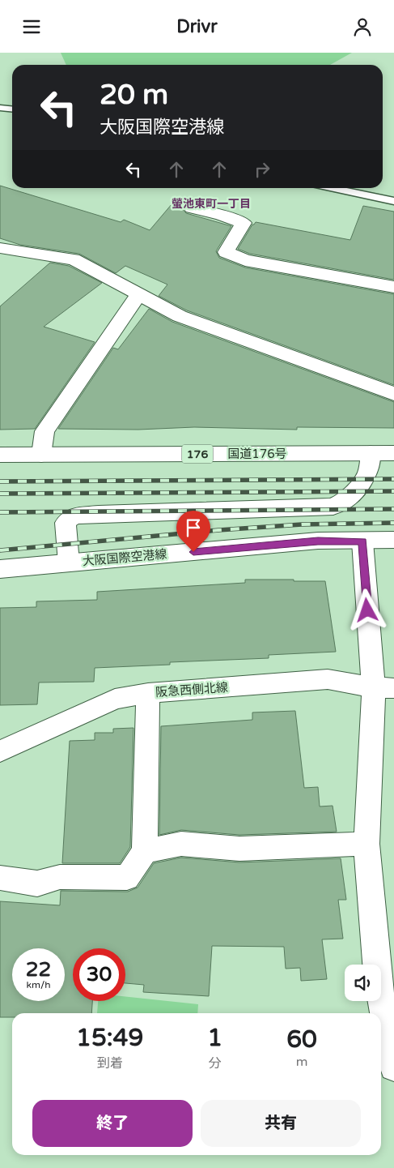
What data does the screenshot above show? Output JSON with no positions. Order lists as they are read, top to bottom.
{
  "streets": {
    "main road": [
      "176",
      "国道176号",
      "大阪国際空港線",
      "阪急西側北線"
    ]
  },
  "districts": ["螢池東町一丁目"],
  "page": {
    "header": "Drivr",
    "turn": ["20 m", "大阪国際空港線"],
    "speed": "22 km/h",
    "limit": "30",
    "eta": [
      "15:49",
      "到着",
      "1",
      "分",
      "60",
      "m"
    ],
    "buttons": ["終了", "共有"]
  }
}
